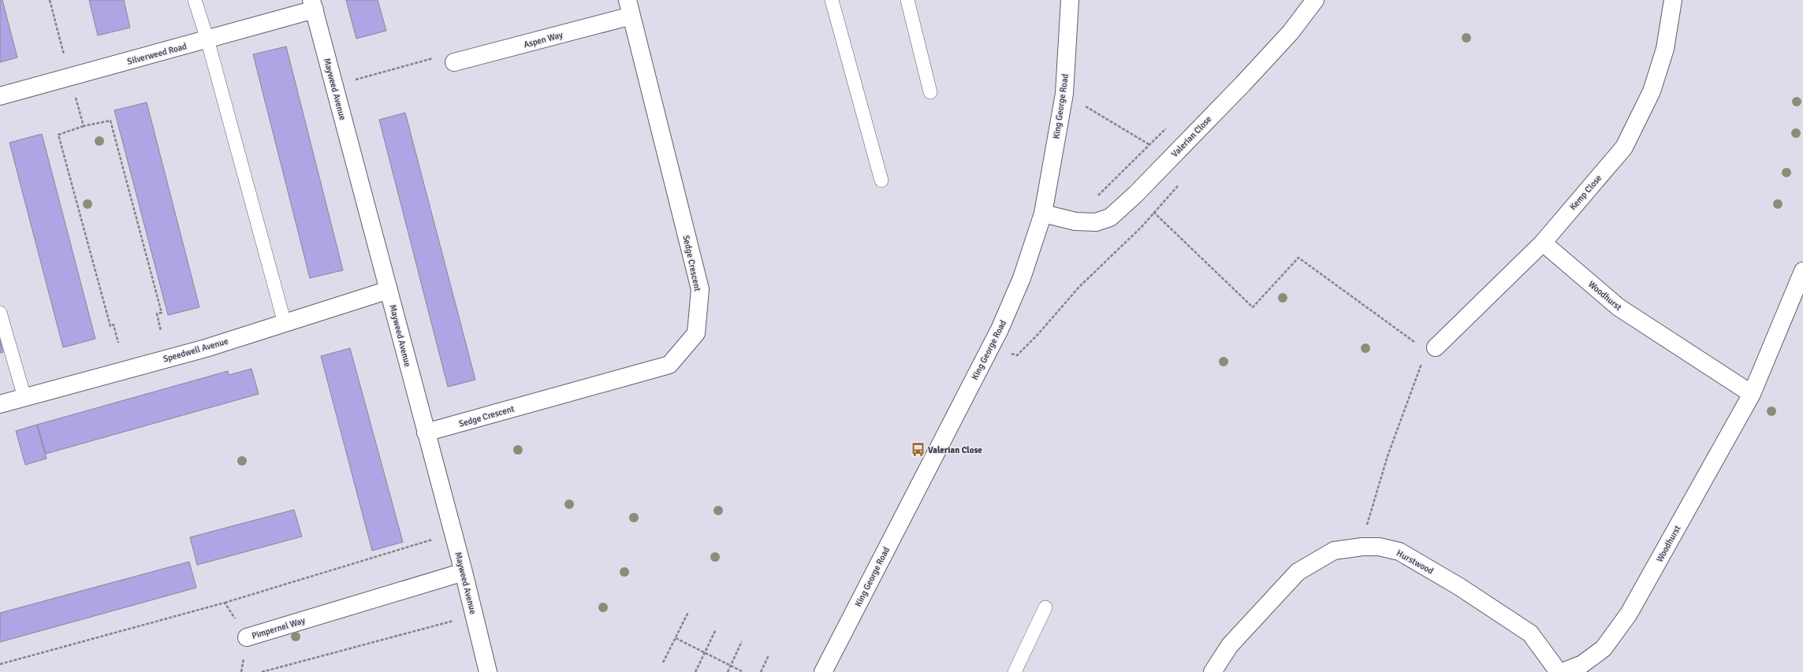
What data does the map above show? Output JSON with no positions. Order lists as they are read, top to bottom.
{
  "streets": {
    "street": [
      "Aspen Way",
      "Silverweed Road",
      "Mayweed Avenue",
      "King George Road",
      "Valerian Close",
      "Kemp Close",
      "Sedge Crescent",
      "Woodhurst",
      "Speedwell Avenue",
      "Hurstwood",
      "Pimpernel Way"
    ]
  },
  "crossings": [
    ["Aspen Way", "Sedge Crescent"],
    ["Silverweed Road", "Mayweed Avenue"],
    ["Mayweed Avenue", "Sedge Crescent"],
    ["Mayweed Avenue", "Speedwell Avenue"],
    ["Mayweed Avenue", "Pimpernel Way"],
    ["King George Road", "Valerian Close"],
    ["Kemp Close", "Woodhurst"]
  ],
  "places": {
    "bus stop": ["Valerian Close"]
  }
}
